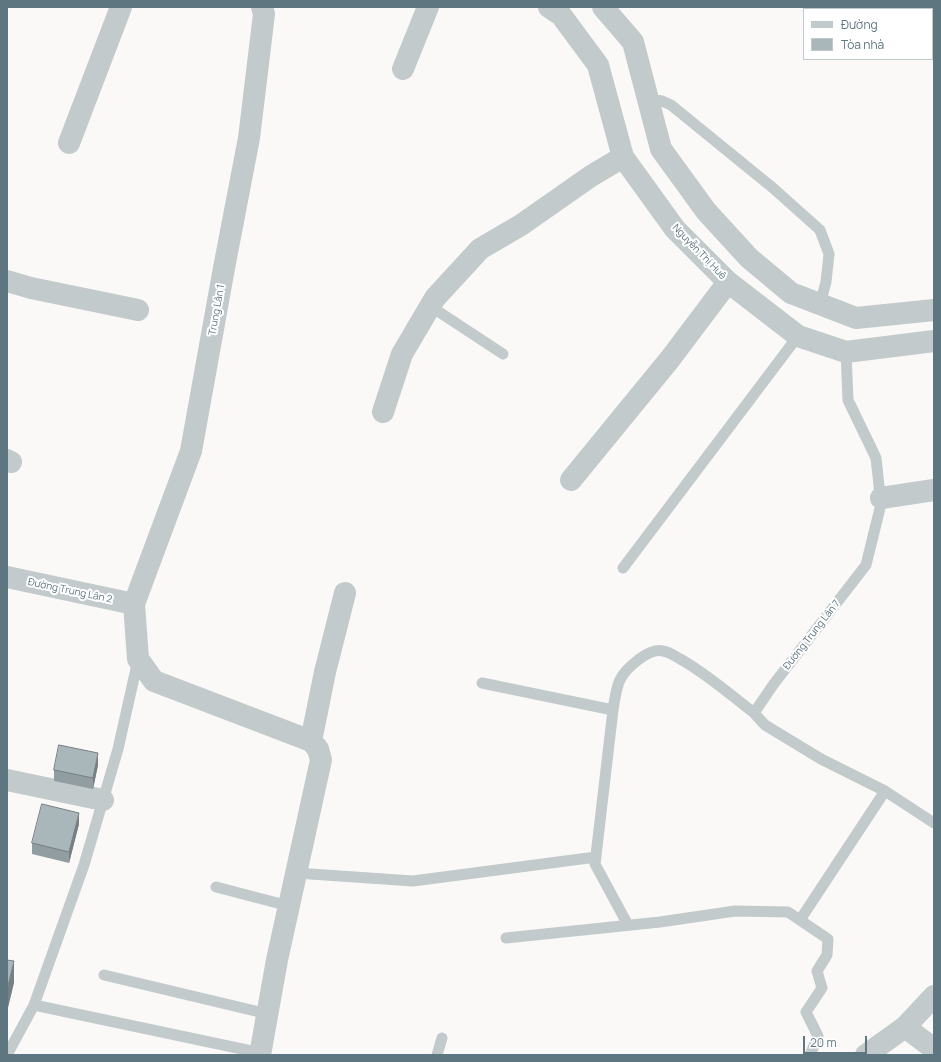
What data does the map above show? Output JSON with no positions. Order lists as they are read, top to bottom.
{
  "streets": {
    "street": ["Nguyễn Thị Huê", "Trung Lân 1", "Đường Trung Lân 2"],
    "lane": ["Đường Trung Lân 7"]
  },
  "crossings": [
    ["Nguyễn Thị Huê", "Đường Trung Lân 7"],
    ["Trung Lân 1", "Đường Trung Lân 2"]
  ],
  "legend": ["Đường", "Tòa nhà"],
  "scale_bar": "20 m"
}
